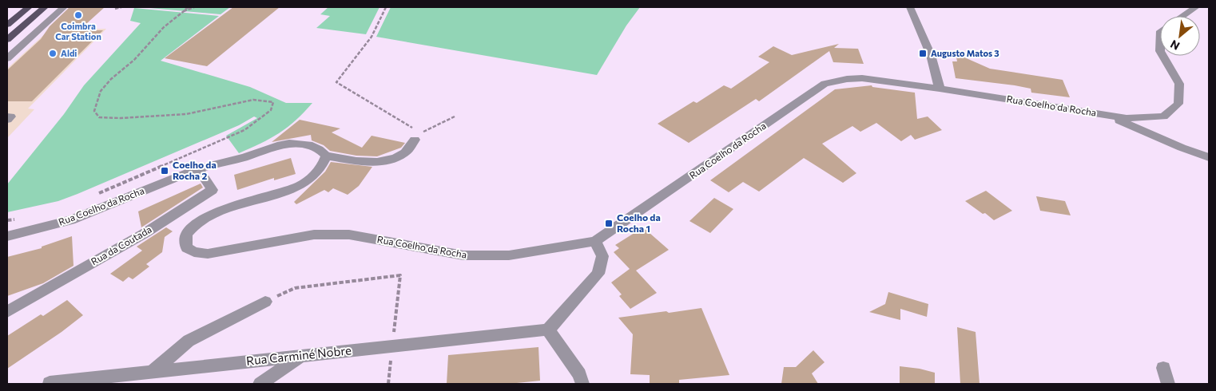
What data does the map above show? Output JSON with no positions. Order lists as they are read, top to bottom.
{
  "streets": {
    "street": ["Rua Coelho da Rocha", "Rua da Coutada", "Rua Carminé Nobre"]
  },
  "crossings": [
    ["Rua Coelho da Rocha", "Rua da Coutada"]
  ],
  "places": {
    "other": ["Coimbra Car Station", "Aldi"],
    "transit": ["Augusto Matos 3", "Coelho da Rocha 2", "Coelho da Rocha 1"]
  },
  "north": "bottom left"
}
